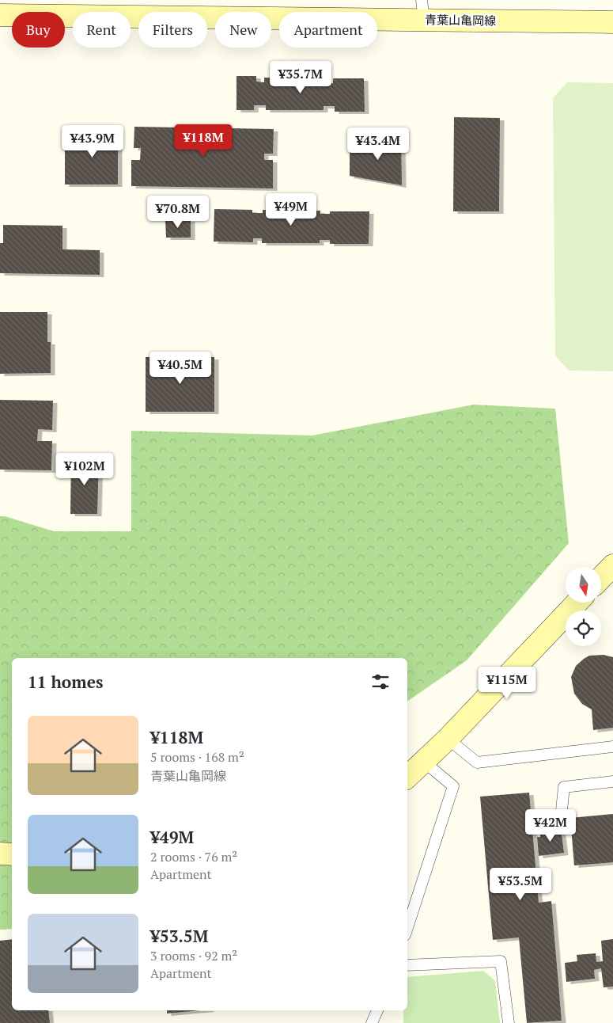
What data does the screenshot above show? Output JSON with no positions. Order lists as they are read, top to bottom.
{
  "streets": {
    "street": ["青葉山亀岡線"]
  },
  "north": "bottom",
  "page": {
    "chip": [
      "Buy",
      "Rent",
      "Filters",
      "New",
      "Apartment"
    ],
    "price": [
      "¥35.7M",
      "¥118M",
      "¥43.9M",
      "¥43.4M",
      "¥49M",
      "¥70.8M",
      "¥40.5M",
      "¥102M",
      "¥115M",
      "¥42M",
      "¥53.5M"
    ],
    "heading": "11 homes",
    "list": [
      {
        "name": "¥118M",
        "note": "5 rooms · 168 m² · 青葉山亀岡線"
      },
      {
        "name": "¥49M",
        "note": "2 rooms · 76 m² · Apartment"
      },
      {
        "name": "¥53.5M",
        "note": "3 rooms · 92 m² · Apartment"
      }
    ]
  }
}
